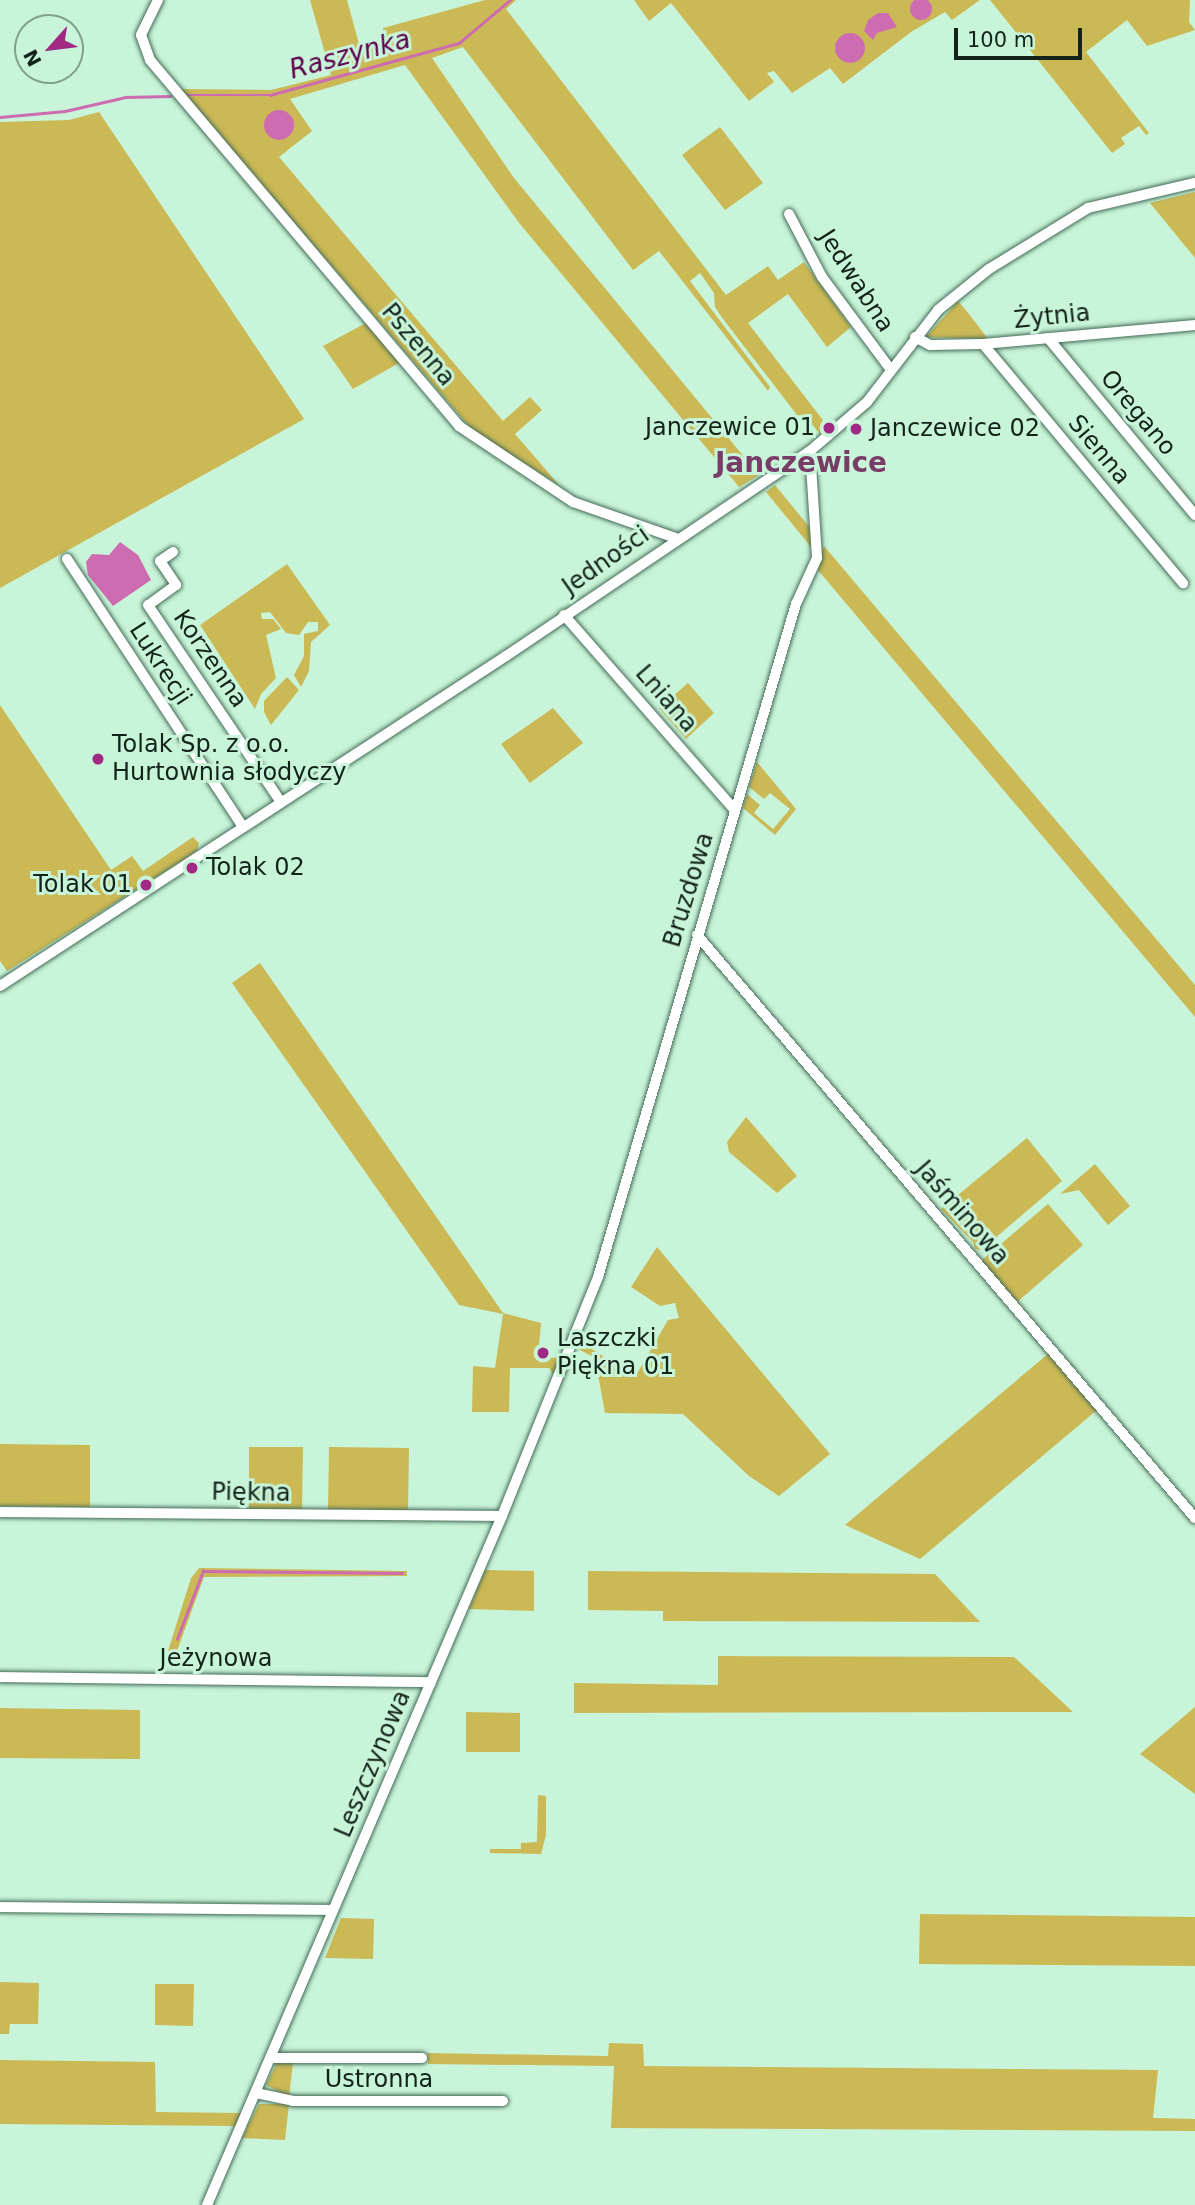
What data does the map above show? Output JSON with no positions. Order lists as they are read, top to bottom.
{
  "streets": {
    "street": [
      "Jedwabna",
      "Żytnia",
      "Pszenna",
      "Oregano",
      "Sienna",
      "Jedności",
      "Korzenna",
      "Lukrecji",
      "Lniana",
      "Bruzdowa",
      "Jaśminowa",
      "Piękna",
      "Jeżynowa",
      "Leszczynowa",
      "Ustronna"
    ]
  },
  "crossings": [
    ["Jedwabna", "Jedności"],
    ["Żytnia", "Oregano"],
    ["Żytnia", "Sienna"],
    ["Żytnia", "Jedności"],
    ["Pszenna", "Jedności"],
    ["Jedności", "Korzenna"],
    ["Jedności", "Lukrecji"],
    ["Jedności", "Lniana"],
    ["Jedności", "Bruzdowa"],
    ["Lniana", "Bruzdowa"],
    ["Bruzdowa", "Jaśminowa"],
    ["Bruzdowa", "Leszczynowa"],
    ["Piękna", "Leszczynowa"],
    ["Jeżynowa", "Leszczynowa"],
    ["Leszczynowa", "Ustronna"]
  ],
  "districts": ["Janczewice"],
  "water": ["Raszynka"],
  "places": [
    "Janczewice 01",
    "Janczewice 02",
    "Tolak Sp. z o.o. Hurtownia słodyczy",
    "Tolak 02",
    "Tolak 01",
    "Laszczki Piękna 01"
  ],
  "scale_bar": "100 m",
  "north": "bottom left"
}
